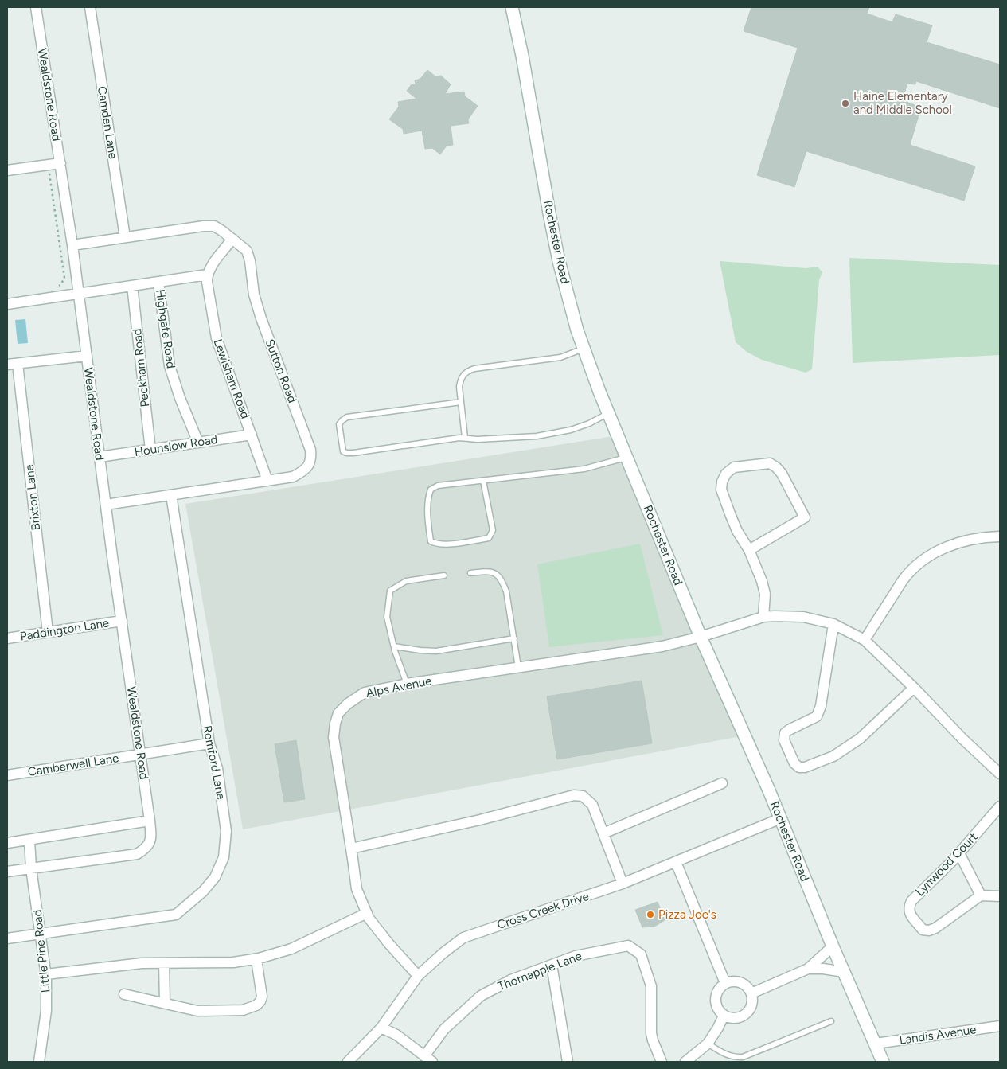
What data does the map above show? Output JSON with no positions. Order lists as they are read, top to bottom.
{
  "streets": {
    "street": [
      "Wealdstone Road",
      "Camden Lane",
      "Rochester Road",
      "Highgate Road",
      "Peckham Road",
      "Sutton Road",
      "Lewisham Road",
      "Hounslow Road",
      "Brixton Lane",
      "Paddington Lane",
      "Alps Avenue",
      "Romford Lane",
      "Camberwell Lane",
      "Lynwood Court",
      "Cross Creek Drive",
      "Little Pine Road",
      "Thornapple Lane",
      "Landis Avenue"
    ]
  },
  "crossings": [
    ["Wealdstone Road", "Sutton Road"],
    ["Wealdstone Road", "Hounslow Road"],
    ["Wealdstone Road", "Paddington Lane"],
    ["Wealdstone Road", "Camberwell Lane"],
    ["Wealdstone Road", "Little Pine Road"],
    ["Camden Lane", "Sutton Road"],
    ["Rochester Road", "Alps Avenue"],
    ["Rochester Road", "Cross Creek Drive"],
    ["Rochester Road", "Landis Avenue"],
    ["Highgate Road", "Hounslow Road"],
    ["Peckham Road", "Hounslow Road"],
    ["Sutton Road", "Lewisham Road"],
    ["Sutton Road", "Romford Lane"],
    ["Lewisham Road", "Hounslow Road"],
    ["Brixton Lane", "Paddington Lane"],
    ["Alps Avenue", "Cross Creek Drive"],
    ["Romford Lane", "Camberwell Lane"],
    ["Romford Lane", "Little Pine Road"]
  ],
  "places": ["Haine Elementary and Middle School", "Pizza Joe's"]
}
